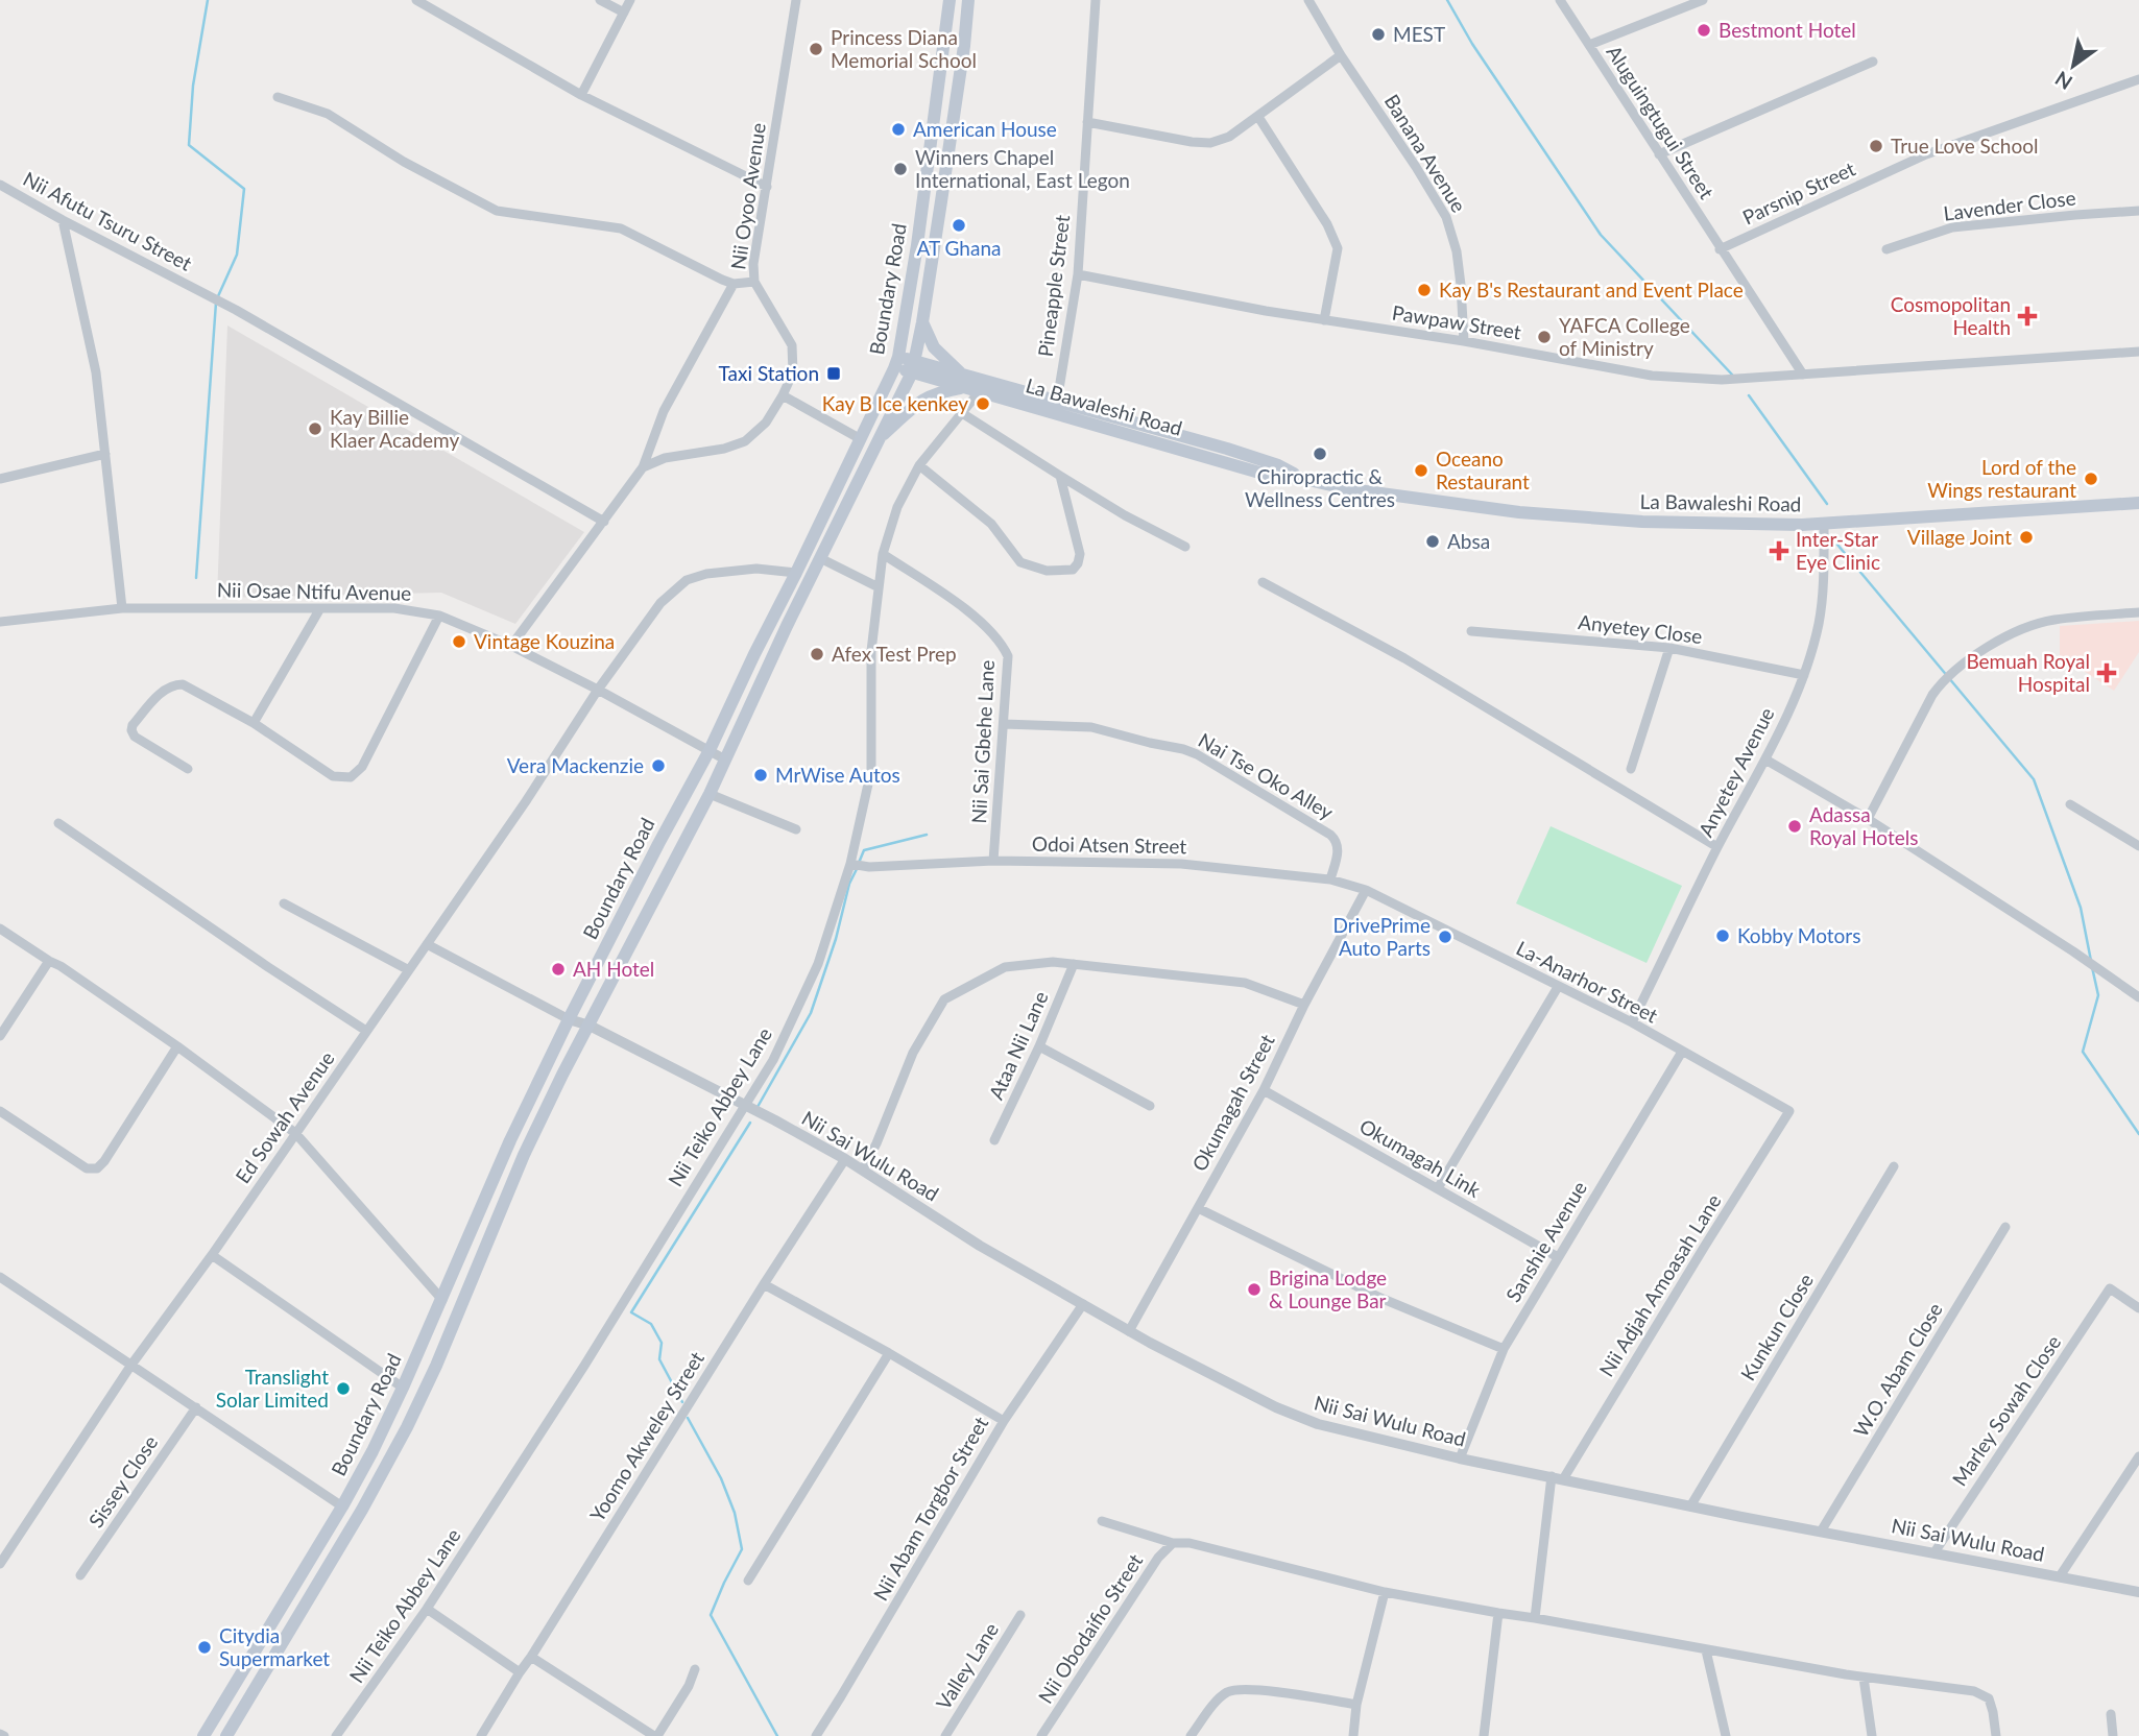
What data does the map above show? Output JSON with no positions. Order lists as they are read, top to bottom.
{
  "streets": {
    "main road": ["Boundary Road", "La Bawaleshi Road"],
    "street": [
      "Aluguingtugui Street",
      "Banana Avenue",
      "Parsnip Street",
      "Nii Oyoo Avenue",
      "Lavender Close",
      "Nii Afutu Tsuru Street",
      "Pineapple Street",
      "Pawpaw Street",
      "Nii Osae Ntifu Avenue",
      "Anyetey Close",
      "Nii Sai Gbehe Lane",
      "Anyetey Avenue",
      "Nai Tse Oko Alley",
      "Odoi Atsen Street",
      "La-Anarhor Street",
      "Ataa Nii Lane",
      "Okumagah Street",
      "Nii Teiko Abbey Lane",
      "Ed Sowah Avenue",
      "Nii Sai Wulu Road",
      "Okumagah Link",
      "Sanshie Avenue",
      "Nii Adjah Amoasah Lane",
      "Kunkun Close",
      "W.O. Abam Close",
      "Marley Sowah Close",
      "Yoomo Akweley Street",
      "Sissey Close",
      "Nii Abam Torgbor Street",
      "Nii Obodaifio Street",
      "Valley Lane"
    ]
  },
  "crossings": [
    ["Aluguingtugui Street", "Parsnip Street"],
    ["Aluguingtugui Street", "Pawpaw Street"],
    ["Banana Avenue", "Pawpaw Street"],
    ["Pineapple Street", "Pawpaw Street"],
    ["Pineapple Street", "La Bawaleshi Road"],
    ["Boundary Road", "La Bawaleshi Road"],
    ["Boundary Road", "Nii Osae Ntifu Avenue"],
    ["Boundary Road", "Ed Sowah Avenue"],
    ["Boundary Road", "Nii Sai Wulu Road"],
    ["La Bawaleshi Road", "Anyetey Avenue"],
    ["La Bawaleshi Road", "Nii Teiko Abbey Lane"],
    ["Nii Osae Ntifu Avenue", "Ed Sowah Avenue"],
    ["Anyetey Close", "Anyetey Avenue"],
    ["Nii Sai Gbehe Lane", "Nai Tse Oko Alley"],
    ["Nii Sai Gbehe Lane", "Odoi Atsen Street"],
    ["Nii Sai Gbehe Lane", "Nii Teiko Abbey Lane"],
    ["Anyetey Avenue", "La-Anarhor Street"],
    ["Nai Tse Oko Alley", "Odoi Atsen Street"],
    ["Odoi Atsen Street", "La-Anarhor Street"],
    ["Odoi Atsen Street", "Okumagah Street"],
    ["Odoi Atsen Street", "Nii Teiko Abbey Lane"],
    ["La-Anarhor Street", "Okumagah Street"],
    ["La-Anarhor Street", "Sanshie Avenue"],
    ["La-Anarhor Street", "Nii Adjah Amoasah Lane"],
    ["Okumagah Street", "Nii Sai Wulu Road"],
    ["Okumagah Street", "Okumagah Link"],
    ["Nii Teiko Abbey Lane", "Nii Sai Wulu Road"],
    ["Nii Sai Wulu Road", "Sanshie Avenue"],
    ["Nii Sai Wulu Road", "Nii Adjah Amoasah Lane"],
    ["Nii Sai Wulu Road", "Kunkun Close"],
    ["Nii Sai Wulu Road", "W.O. Abam Close"],
    ["Nii Sai Wulu Road", "Marley Sowah Close"],
    ["Nii Sai Wulu Road", "Yoomo Akweley Street"],
    ["Nii Sai Wulu Road", "Nii Abam Torgbor Street"],
    ["Okumagah Link", "Sanshie Avenue"]
  ],
  "places": {
    "other": [
      "Bestmont Hotel",
      "MEST",
      "Princess Diana Memorial School",
      "American House",
      "True Love School",
      "Winners Chapel International, East Legon",
      "AT Ghana",
      "Kay B's Restaurant and Event Place",
      "YAFCA College of Ministry",
      "Kay B Ice kenkey",
      "Kay Billie Klaer Academy",
      "Chiropractic & Wellness Centres",
      "Oceano Restaurant",
      "Lord of the Wings restaurant",
      "Village Joint",
      "Absa",
      "Vintage Kouzina",
      "Afex Test Prep",
      "Vera Mackenzie",
      "MrWise Autos",
      "Adassa Royal Hotels",
      "Kobby Motors",
      "DrivePrime Auto Parts",
      "AH Hotel",
      "Brigina Lodge & Lounge Bar",
      "Translight Solar Limited",
      "Citydia Supermarket"
    ],
    "health": ["Cosmopolitan Health", "Inter-Star Eye Clinic", "Bemuah Royal Hospital"],
    "transit": ["Taxi Station"]
  },
  "north": "bottom left"
}
